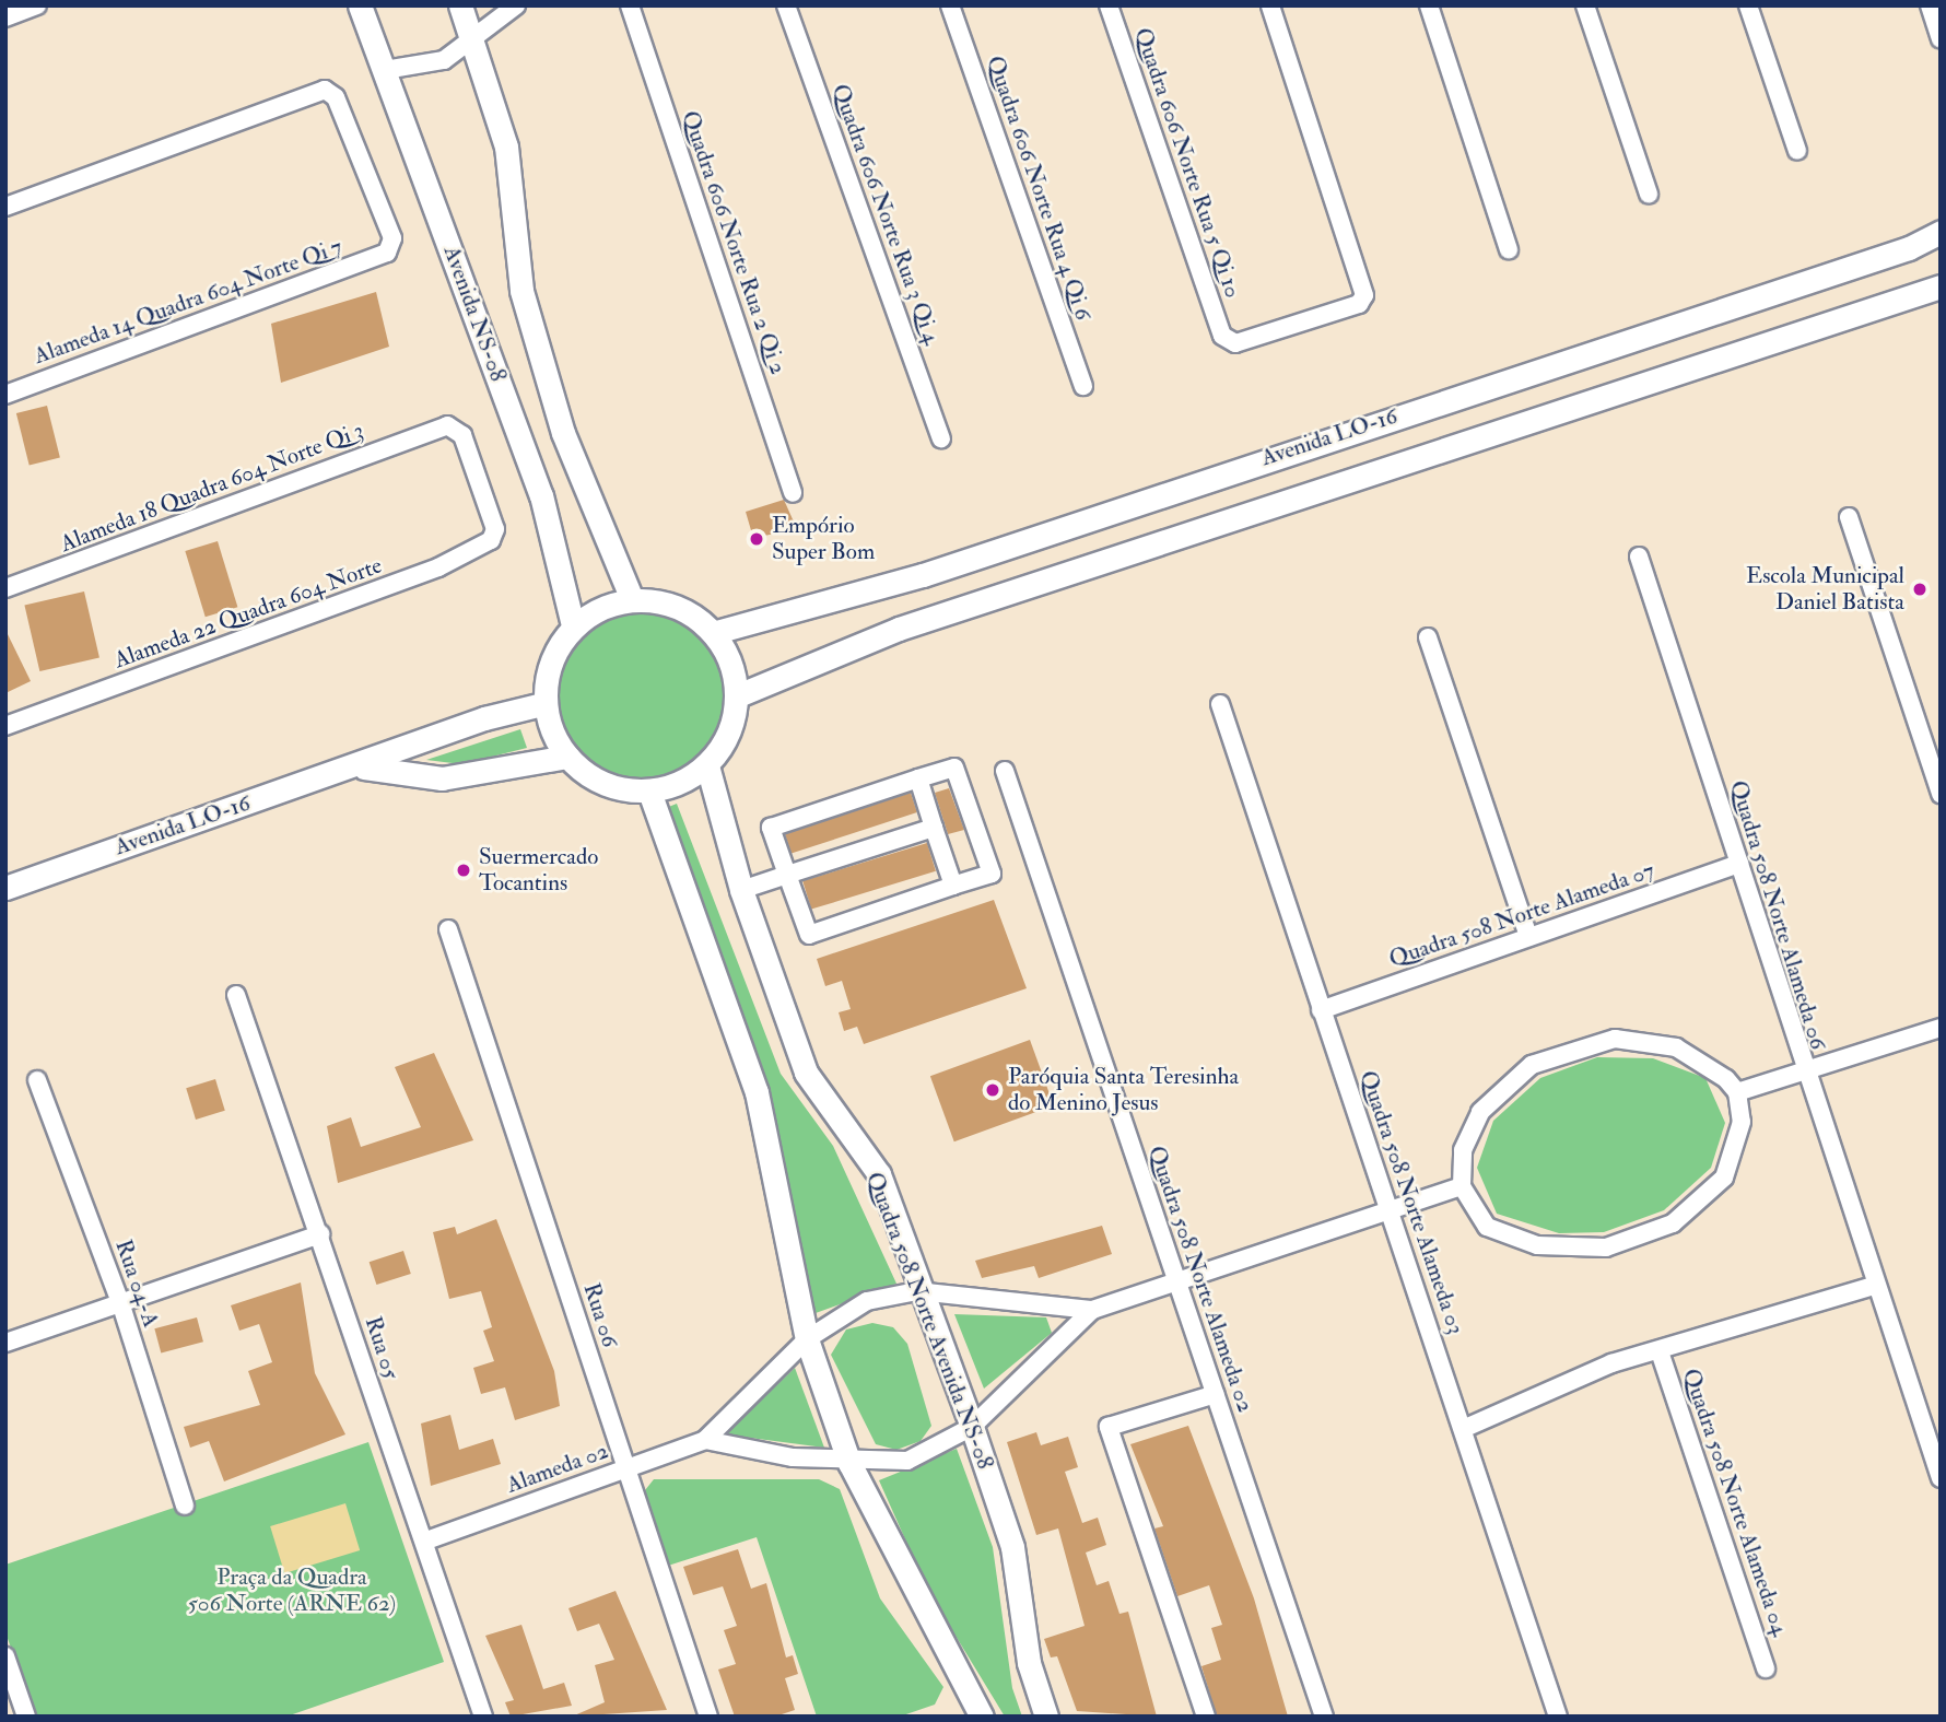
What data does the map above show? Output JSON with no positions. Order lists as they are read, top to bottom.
{
  "streets": {
    "street": [
      "Quadra 606 Norte Rua 5 Qi 10",
      "Quadra 606 Norte Rua 4 Qi 6",
      "Quadra 606 Norte Rua 3 Qi 4",
      "Quadra 606 Norte Rua 2 Qi 2",
      "Alameda 14 Quadra 604 Norte Qi 7",
      "Avenida NS-08",
      "Avenida LO-16",
      "Alameda 18 Quadra 604 Norte Qi 3",
      "Alameda 22 Quadra 604 Norte",
      "Quadra 508 Norte Alameda 07",
      "Quadra 508 Norte Alameda 06",
      "Quadra 508 Norte Alameda 03",
      "Quadra 508 Norte Alameda 02",
      "Rua 04-A",
      "Rua 06",
      "Quadra 508 Norte Avenida NS-08",
      "Rua 05",
      "Alameda 02",
      "Quadra 508 Norte Alameda 04"
    ]
  },
  "crossings": [
    ["Avenida NS-08", "Avenida LO-16"],
    ["Avenida NS-08", "Quadra 508 Norte Avenida NS-08"],
    ["Avenida LO-16", "Quadra 508 Norte Avenida NS-08"],
    ["Alameda 18 Quadra 604 Norte Qi 3", "Alameda 22 Quadra 604 Norte"],
    ["Quadra 508 Norte Alameda 07", "Quadra 508 Norte Alameda 06"],
    ["Quadra 508 Norte Alameda 07", "Quadra 508 Norte Alameda 03"],
    ["Rua 06", "Alameda 02"],
    ["Rua 05", "Alameda 02"]
  ],
  "parks": ["Praça da Quadra 506 Norte (ARNE 62)"],
  "places": [
    "Empório Super Bom",
    "Escola Municipal Daniel Batista",
    "Suermercado Tocantins",
    "Paróquia Santa Teresinha do Menino Jesus"
  ]
}
